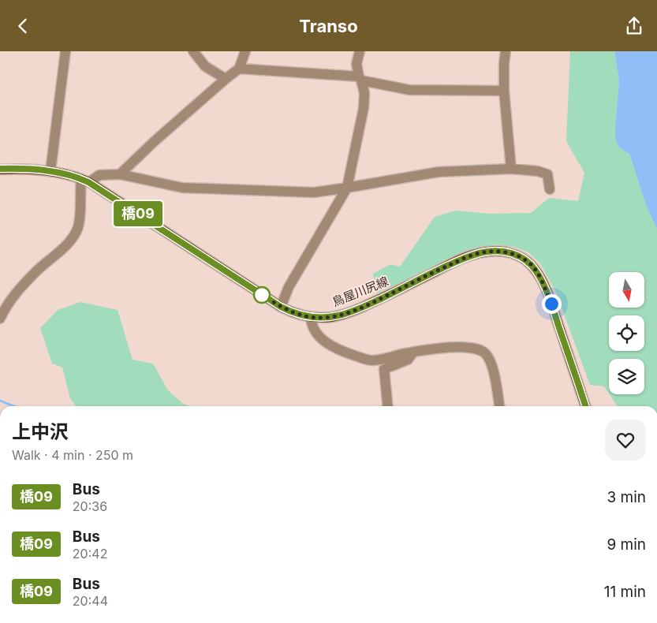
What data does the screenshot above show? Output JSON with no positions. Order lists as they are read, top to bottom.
{
  "streets": {
    "main road": ["鳥屋川尻線"]
  },
  "lines": ["bus line 橋09"],
  "north": "bottom",
  "page": {
    "header": "Transo",
    "on_map": "橋09",
    "heading": ["上中沢", "Walk · 4 min · 250 m"],
    "list": [
      {
        "mark": "橋09",
        "name": "Bus",
        "note": "20:36",
        "value": "3 min"
      },
      {
        "mark": "橋09",
        "name": "Bus",
        "note": "20:42",
        "value": "9 min"
      },
      {
        "mark": "橋09",
        "name": "Bus",
        "note": "20:44",
        "value": "11 min"
      }
    ]
  }
}
